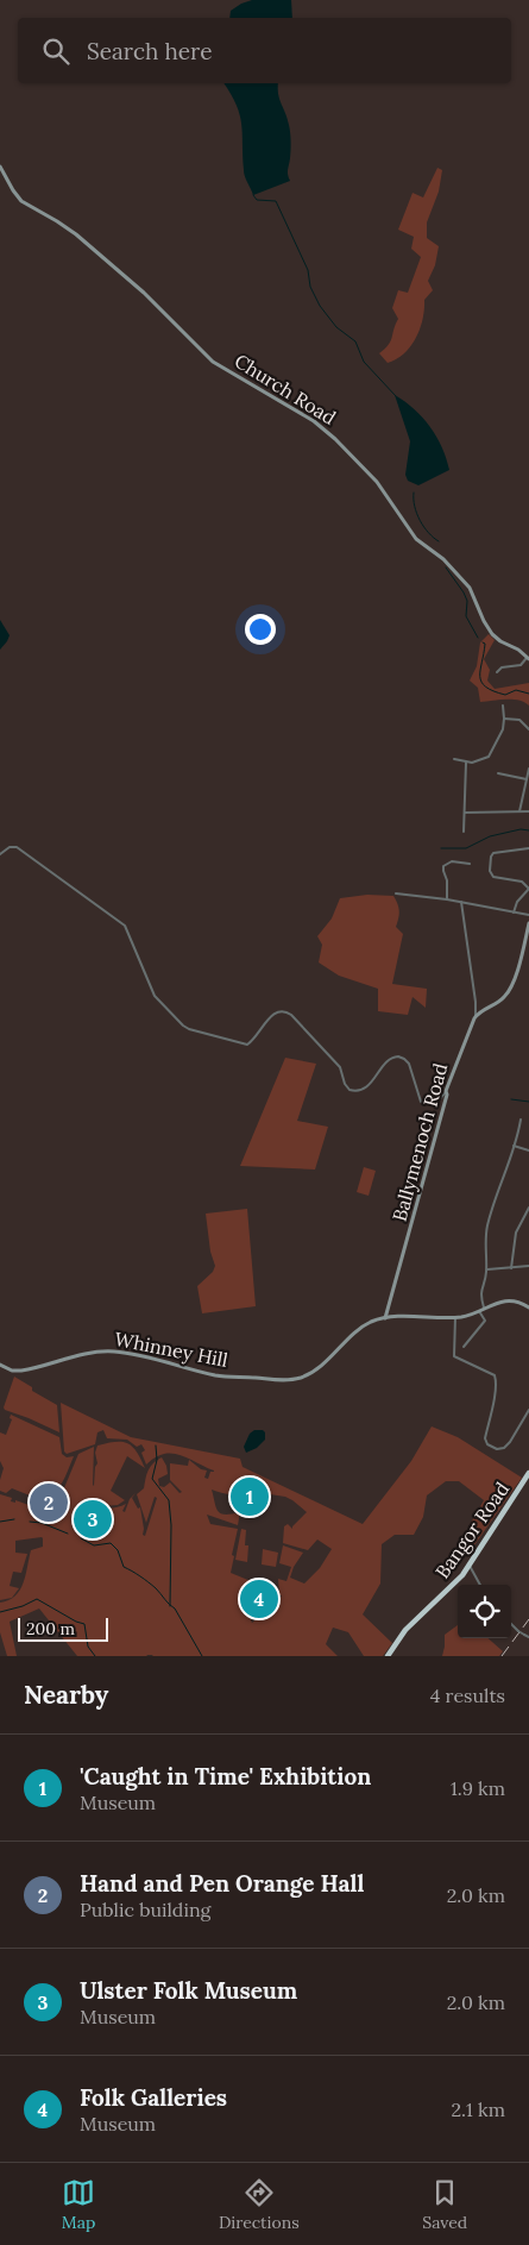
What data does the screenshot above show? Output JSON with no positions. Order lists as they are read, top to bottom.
{
  "streets": {
    "highway": ["Bangor Road"],
    "street": ["Church Road", "Ballymenoch Road", "Whinney Hill"]
  },
  "crossings": [
    ["Ballymenoch Road", "Whinney Hill"]
  ],
  "scale_bar": "200 m",
  "page": {
    "search": "Search here",
    "pins": [
      "1",
      "2",
      "3",
      "4"
    ],
    "scale": "200 m",
    "heading": ["Nearby", "4 results"],
    "list": [
      {
        "mark": "1",
        "name": "'Caught in Time' Exhibition",
        "note": "Museum",
        "value": "1.9 km"
      },
      {
        "mark": "2",
        "name": "Hand and Pen Orange Hall",
        "note": "Public building",
        "value": "2.0 km"
      },
      {
        "mark": "3",
        "name": "Ulster Folk Museum",
        "note": "Museum",
        "value": "2.0 km"
      },
      {
        "mark": "4",
        "name": "Folk Galleries",
        "note": "Museum",
        "value": "2.1 km"
      }
    ],
    "nav": ["Map", "Directions", "Saved"]
  }
}
